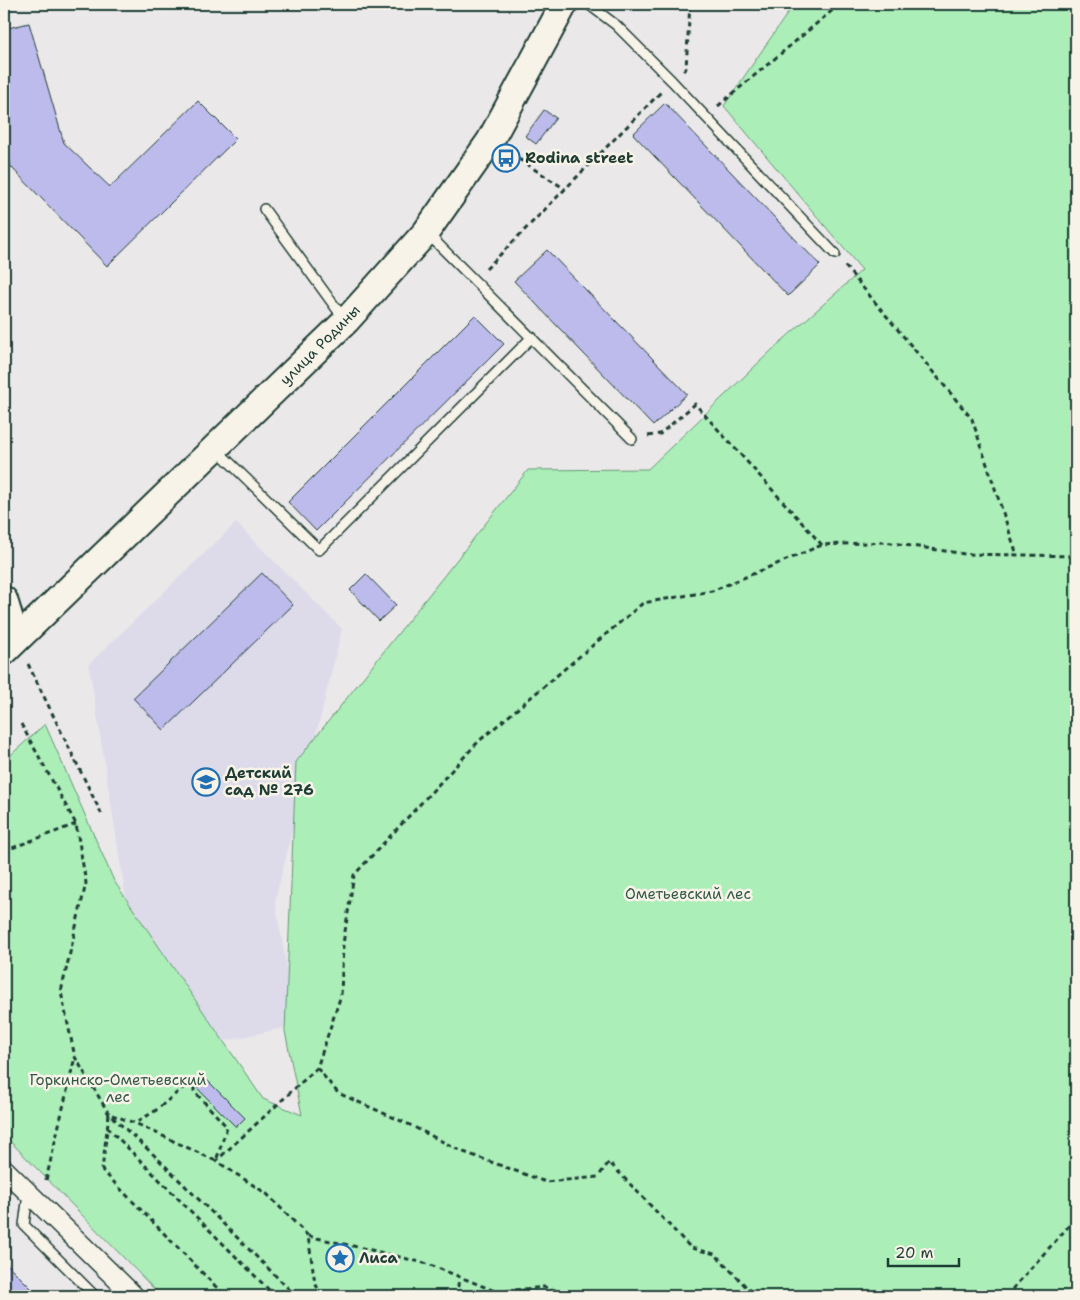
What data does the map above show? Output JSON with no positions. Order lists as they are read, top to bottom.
{
  "streets": {
    "street": ["улица Родины"]
  },
  "parks": ["Ометьевский лес", "Горкинско-Ометьевский лес"],
  "places": {
    "bus stop": ["Rodina street"],
    "school or university": ["Детский сад № 276"],
    "place": ["Лиса"]
  },
  "scale_bar": "20 m"
}
